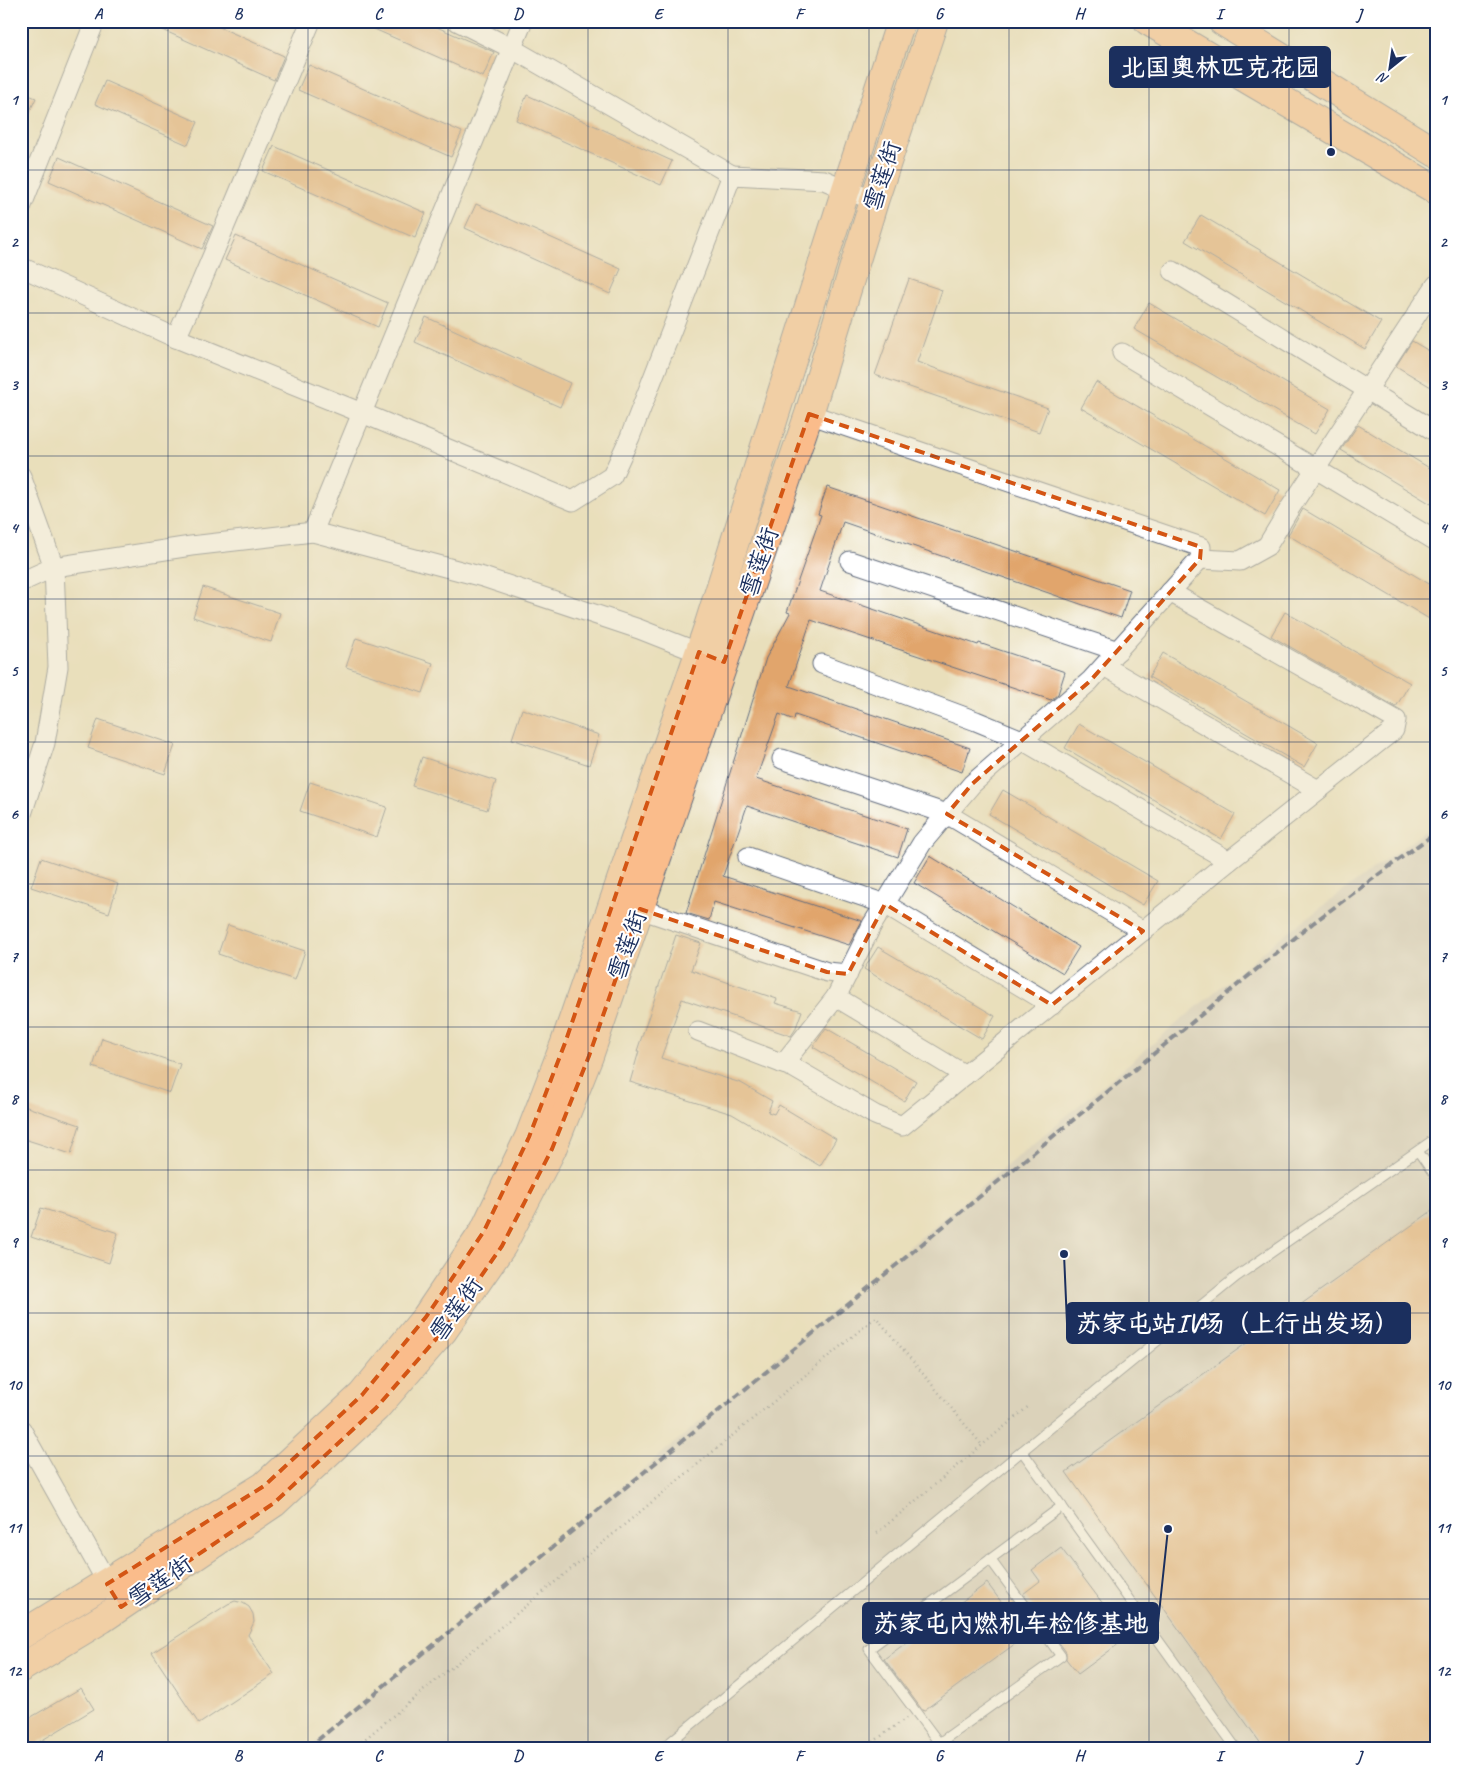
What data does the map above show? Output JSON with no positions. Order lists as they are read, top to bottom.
{
  "streets": {
    "main road": ["雪莲街"]
  },
  "places": ["北国奥林匹克花园", "苏家屯站IV场（上行出发场）", "苏家屯内燃机车检修基地"],
  "north": "bottom left",
  "grid": {
    "columns": [
      "A",
      "B",
      "C",
      "D",
      "E",
      "F",
      "G",
      "H",
      "I",
      "J"
    ],
    "rows": [
      "1",
      "2",
      "3",
      "4",
      "5",
      "6",
      "7",
      "8",
      "9",
      "10",
      "11",
      "12"
    ]
  }
}
